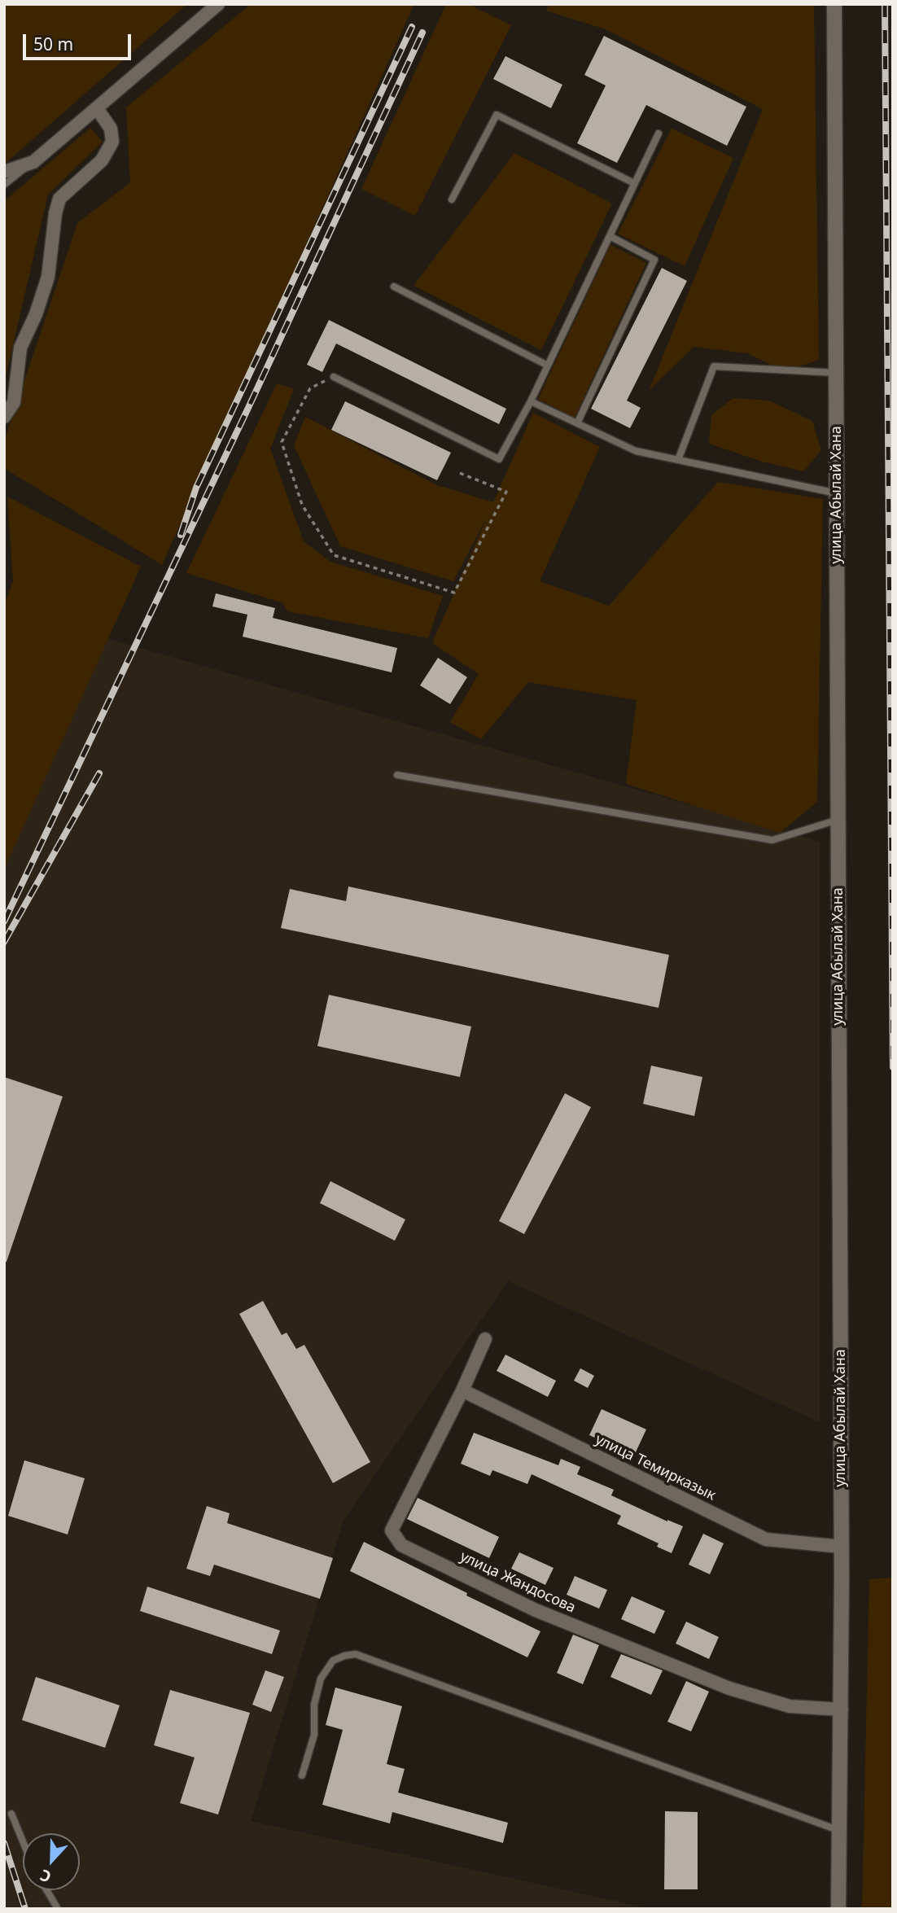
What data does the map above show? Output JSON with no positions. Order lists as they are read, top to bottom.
{
  "streets": {
    "main road": ["улица Абылай Хана"],
    "street": ["улица Темирказык", "улица Жандосова"]
  },
  "crossings": [
    ["улица Абылай Хана", "улица Темирказык"],
    ["улица Абылай Хана", "улица Жандосова"],
    ["улица Темирказык", "улица Жандосова"]
  ],
  "scale_bar": "50 m",
  "north": "bottom"
}
